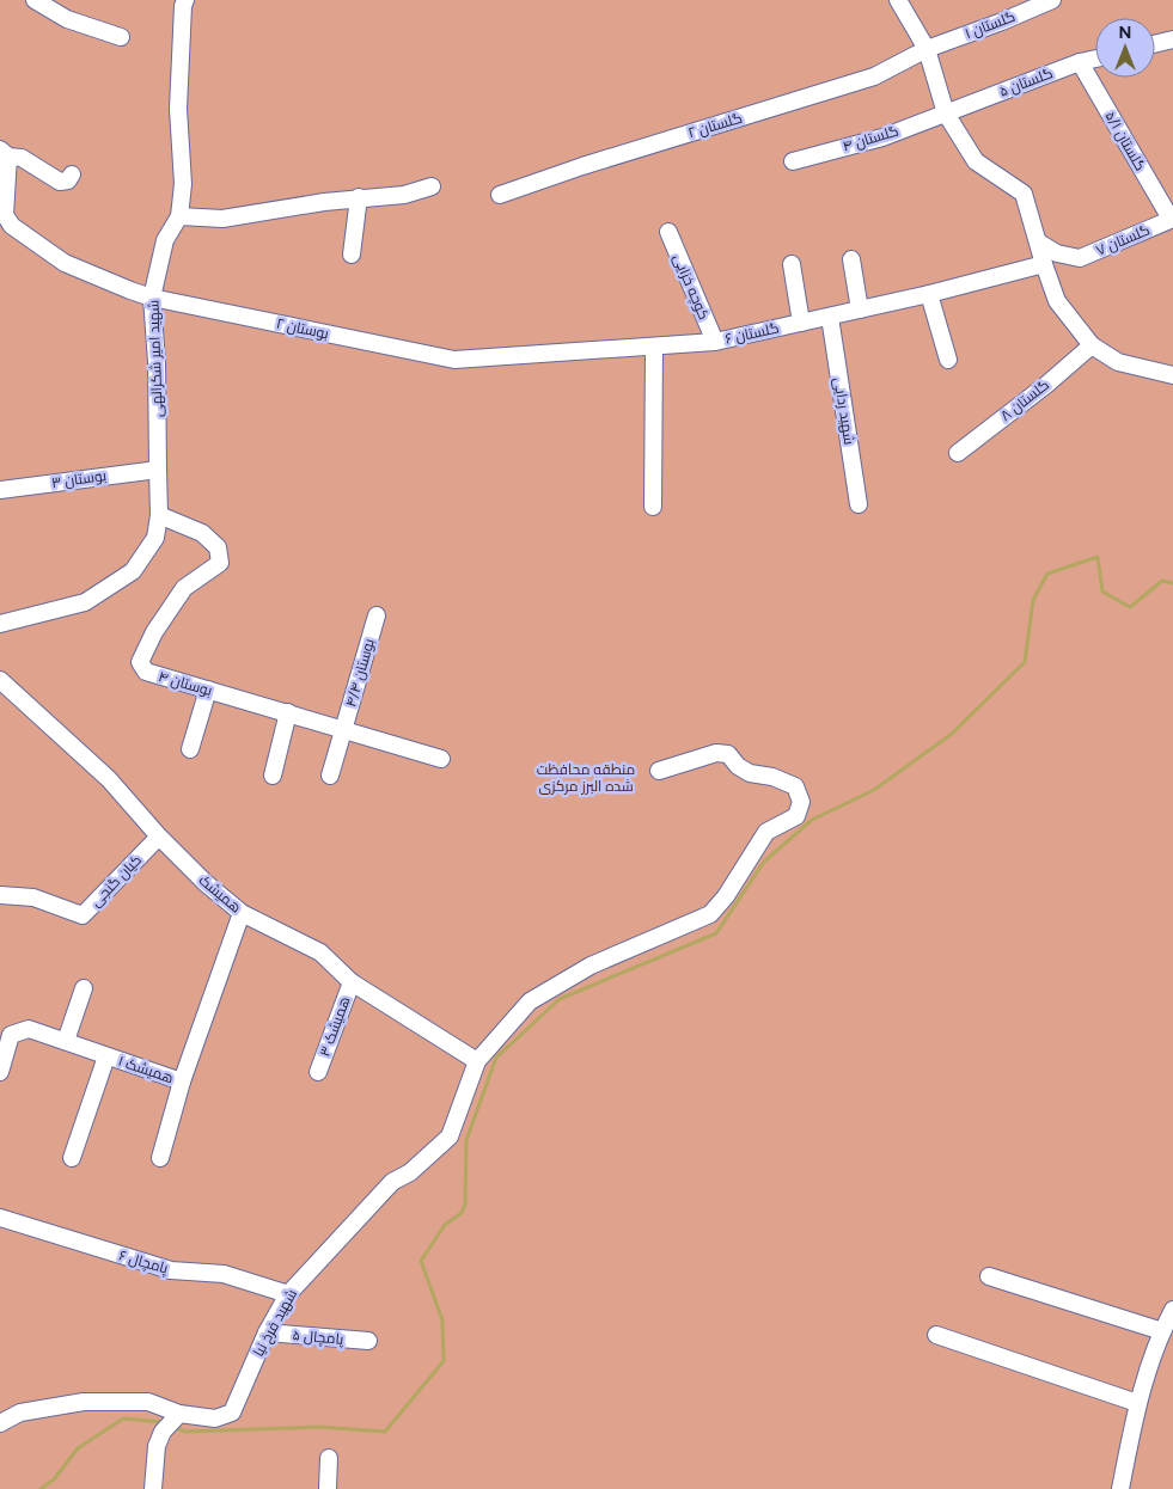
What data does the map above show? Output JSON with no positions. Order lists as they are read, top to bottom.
{
  "streets": {
    "street": [
      "گلستان ۱",
      "گلستان ۵",
      "گلستان ۲",
      "گلستان ۴",
      "گلستان ۵/۱",
      "گلستان ۷",
      "کوچه خزایی",
      "بوستان ۲",
      "گلستان ۶",
      "شهید امیر شکرالهی",
      "گلستان ۸",
      "شهید ردایی",
      "بوستان ۳",
      "بوستان ۴/۴",
      "بوستان ۴",
      "کیان گنجی",
      "همیشک",
      "همیشک ۳",
      "همیشک ۱",
      "پامچال ۶",
      "شهید فرخ نیا",
      "پامچال ۵"
    ]
  },
  "crossings": [
    ["گلستان ۱", "گلستان ۲"],
    ["گلستان ۵", "گلستان ۴"],
    ["گلستان ۵", "گلستان ۵/۱"],
    ["گلستان ۵/۱", "گلستان ۷"],
    ["کوچه خزایی", "گلستان ۶"],
    ["بوستان ۲", "گلستان ۶"],
    ["بوستان ۲", "شهید امیر شکرالهی"],
    ["گلستان ۶", "شهید ردایی"],
    ["شهید امیر شکرالهی", "بوستان ۳"],
    ["شهید امیر شکرالهی", "بوستان ۴"],
    ["بوستان ۴/۴", "بوستان ۴"],
    ["کیان گنجی", "همیشک"],
    ["همیشک", "همیشک ۳"],
    ["همیشک", "همیشک ۱"],
    ["همیشک", "شهید فرخ نیا"],
    ["پامچال ۶", "شهید فرخ نیا"],
    ["شهید فرخ نیا", "پامچال ۵"]
  ],
  "parks": ["منطقه محافظت شده البرز مرکزی"],
  "north": "top"
}
